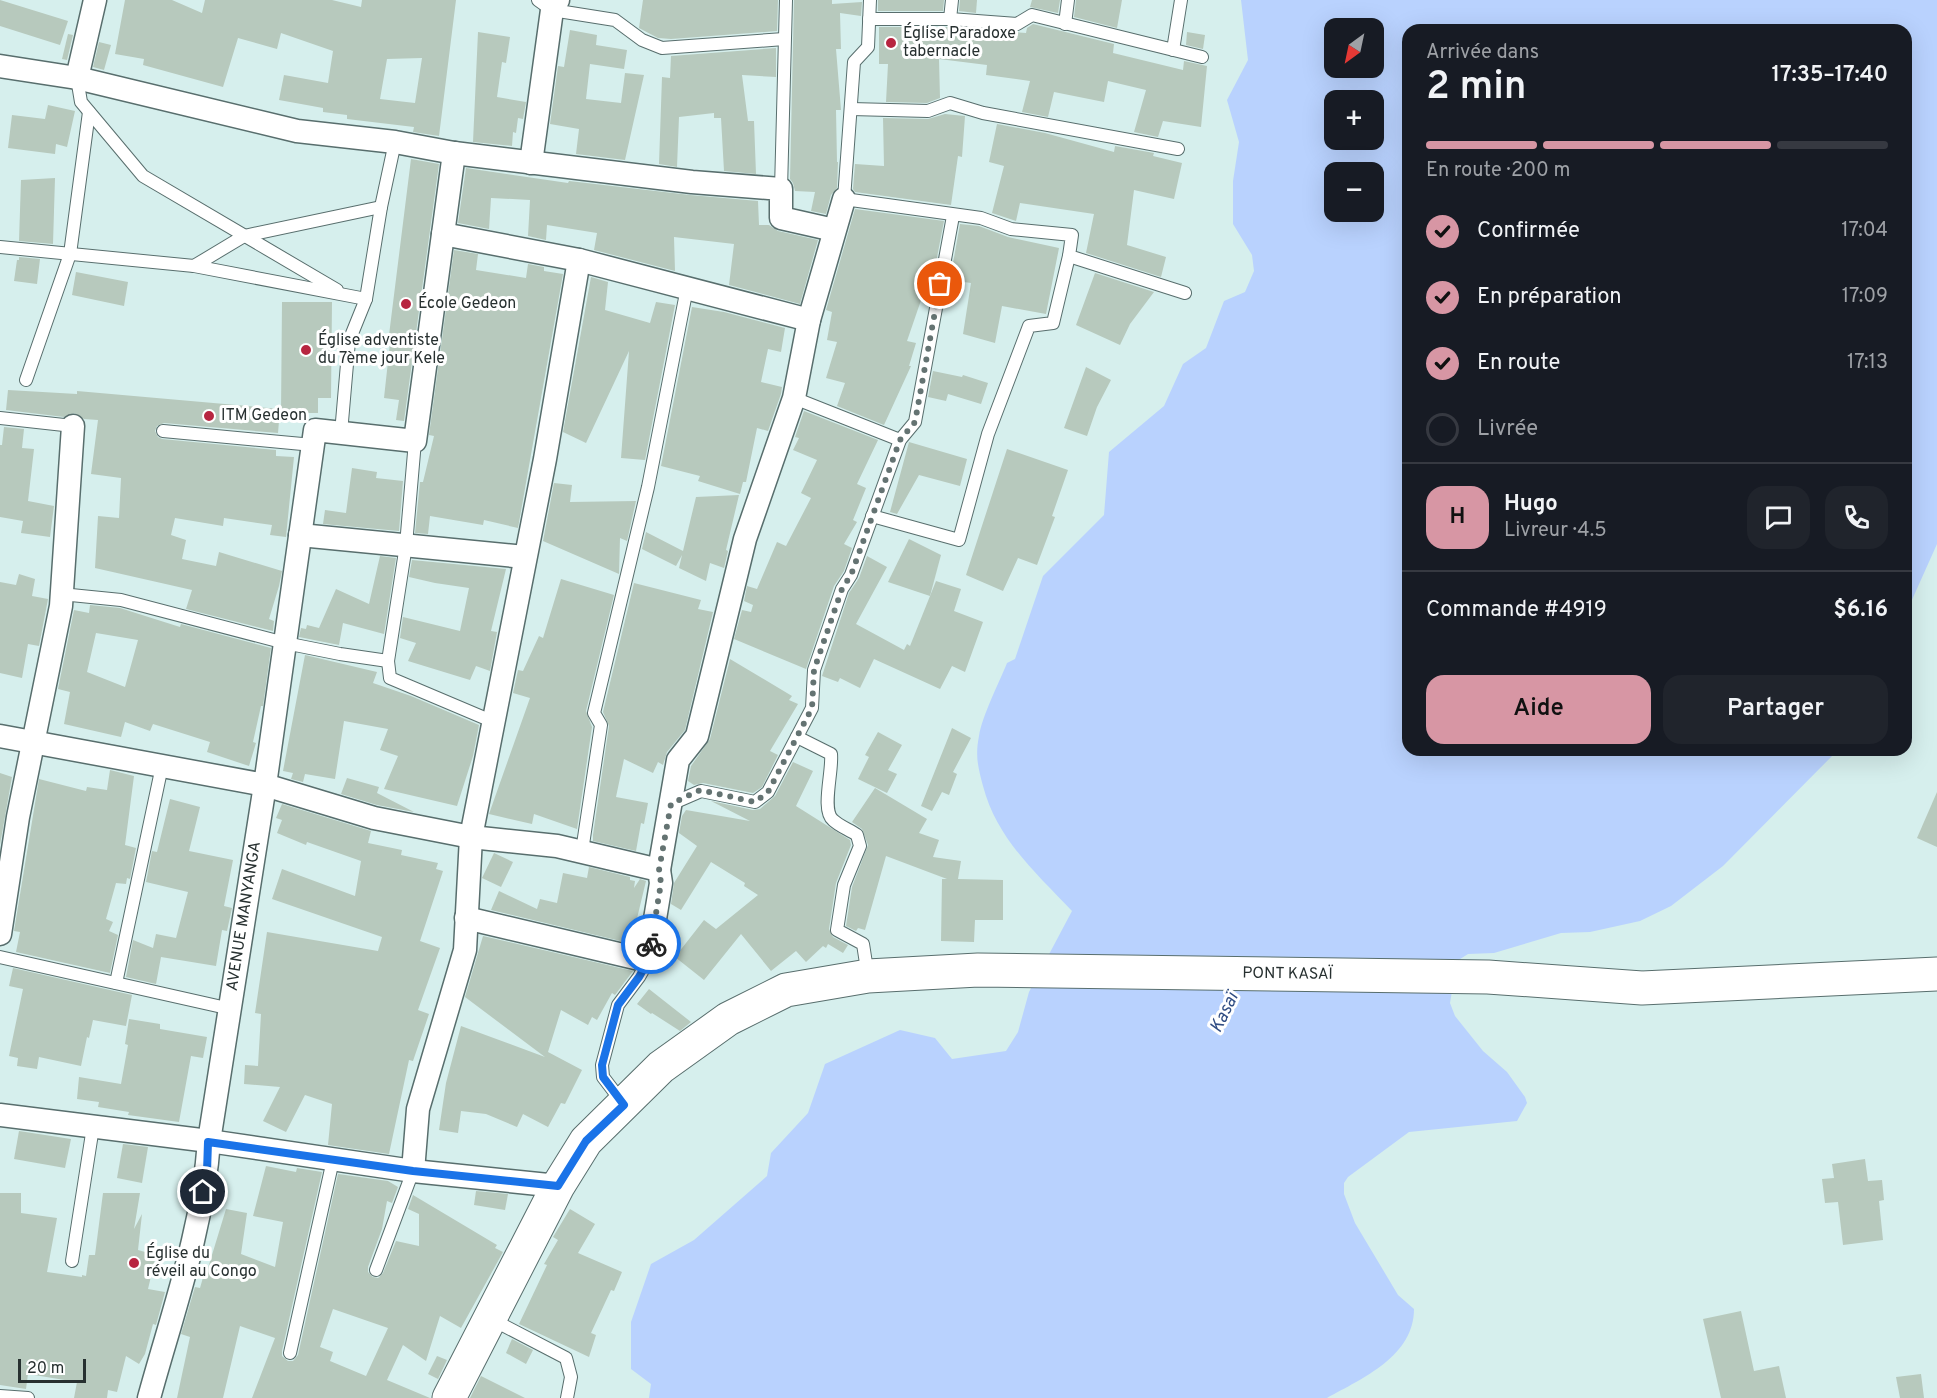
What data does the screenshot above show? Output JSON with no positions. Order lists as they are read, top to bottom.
{
  "streets": {
    "main road": ["PONT KASAÏ"],
    "street": ["AVENUE MANYANGA"]
  },
  "water": ["Kasaï"],
  "places": [
    "Église Paradoxe tabernacle",
    "École Gedeon",
    "Église adventiste du 7ème jour Kele",
    "ITM Gedeon",
    "Église du réveil au Congo"
  ],
  "scale_bar": "20 m",
  "north": "bottom left",
  "page": {
    "map_buttons": ["+", "−"],
    "heading": ["2 min", "Arrivée dans", "17:35–17:40"],
    "panel": [
      "Hugo",
      "Livreur · 4.5",
      "Commande #4919",
      "$6.16"
    ],
    "bar": "En route · 200 m",
    "list": [
      ["Confirmée", "17:04"],
      ["En préparation", "17:09"],
      ["En route", "17:13"],
      "Livrée"
    ],
    "round": "H",
    "buttons": ["Aide", "Partager"],
    "scale": "20 m"
  }
}
